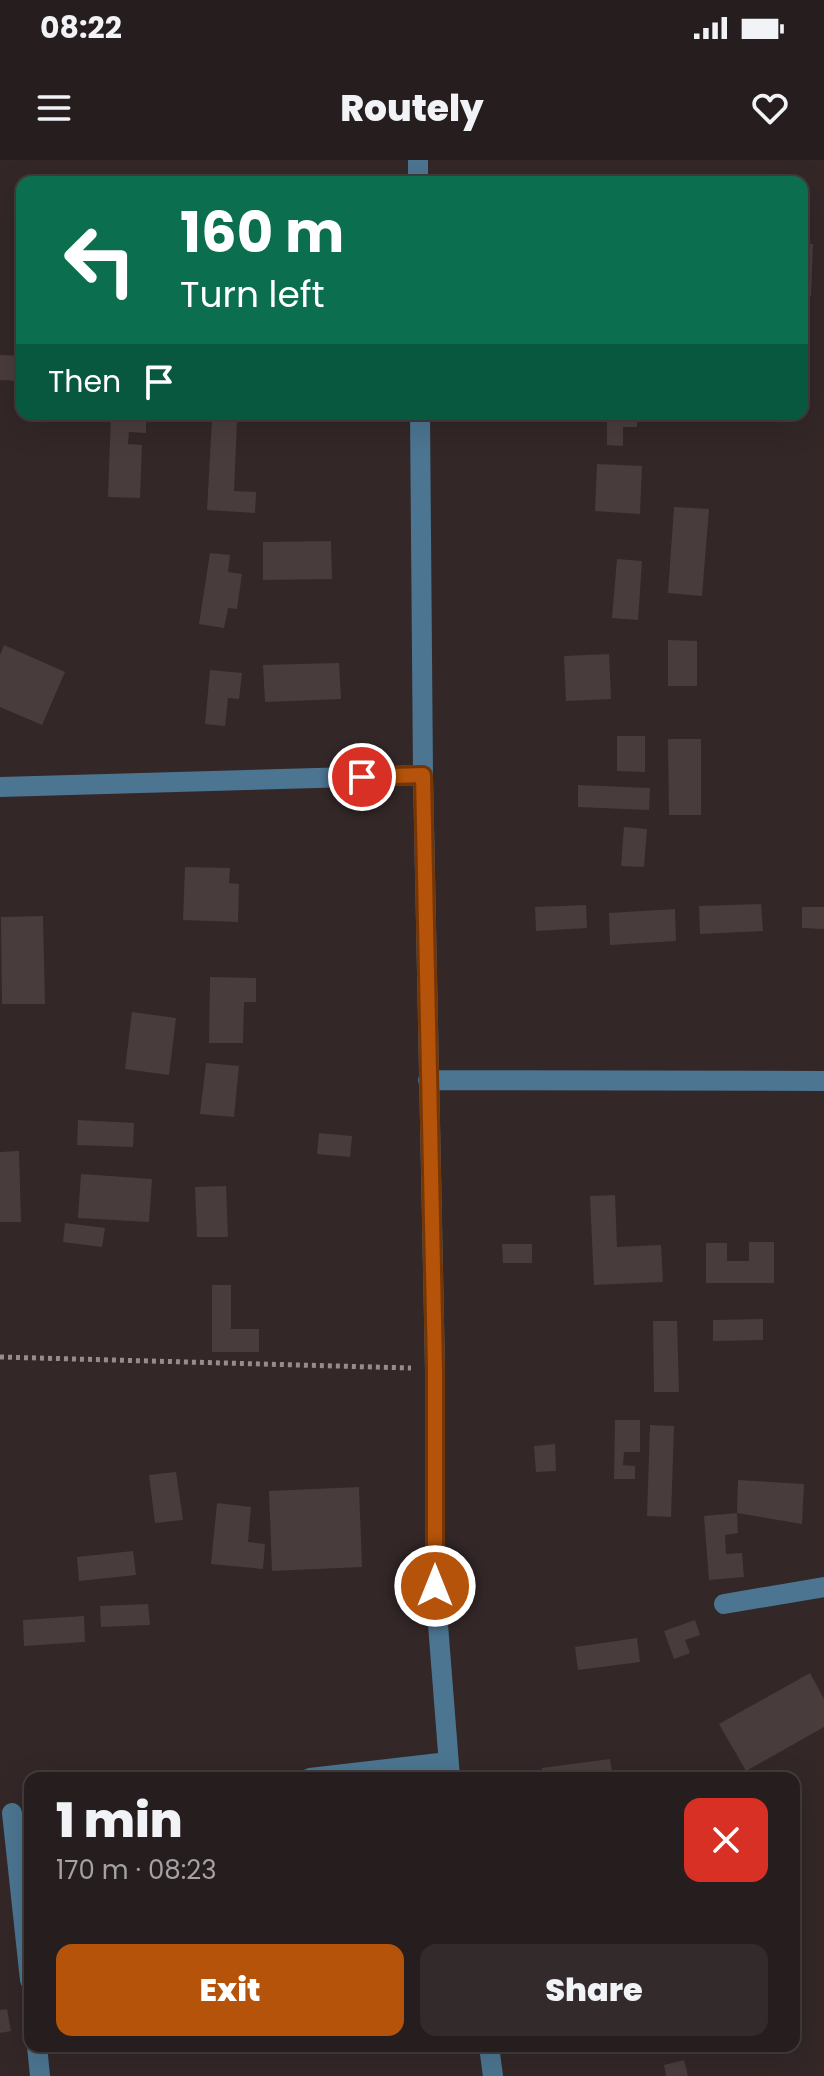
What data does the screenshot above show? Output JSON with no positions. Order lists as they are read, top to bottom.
{
  "page": {
    "status": "08:22",
    "header": "Routely",
    "turn": ["160 m", "Turn left"],
    "then": "Then",
    "heading": ["1 min", "170 m · 08:23"],
    "buttons": ["Exit", "Share"]
  }
}
